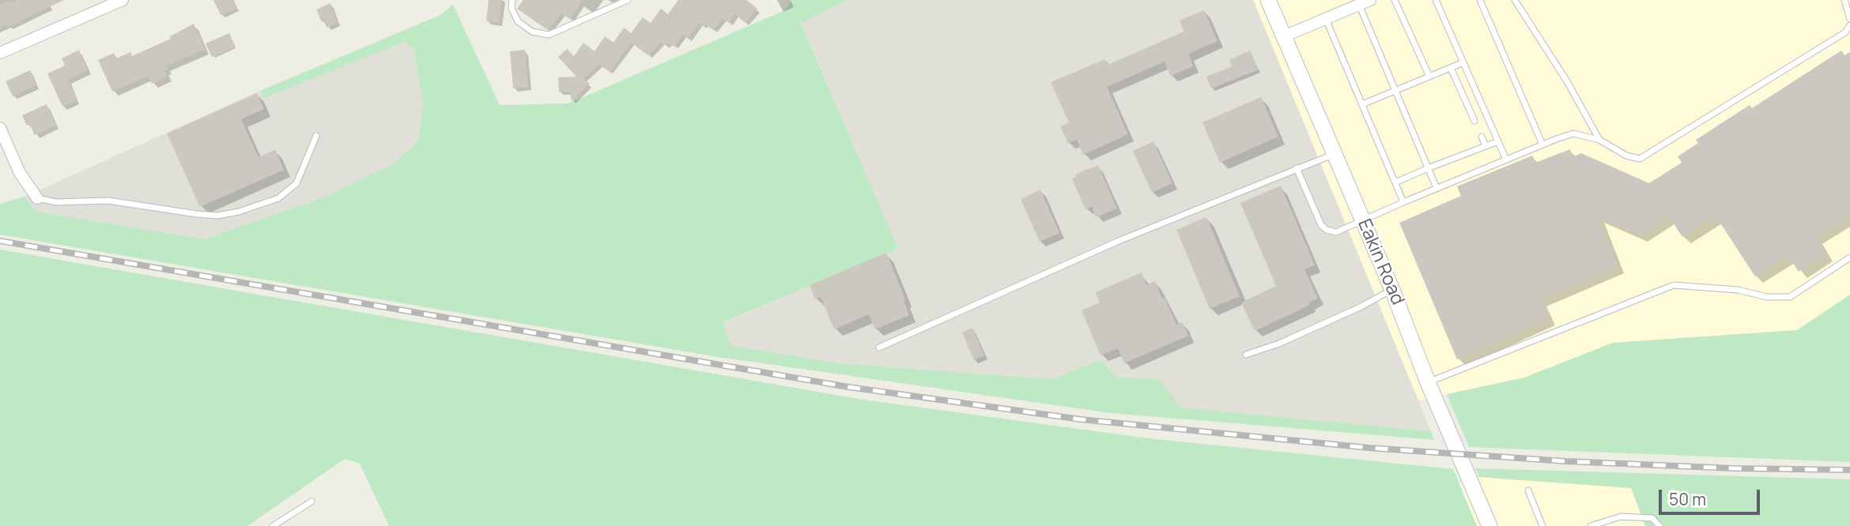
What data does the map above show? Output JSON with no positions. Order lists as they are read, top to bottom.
{
  "streets": {
    "street": ["Eakin Road"]
  },
  "scale_bar": "50 m"
}
